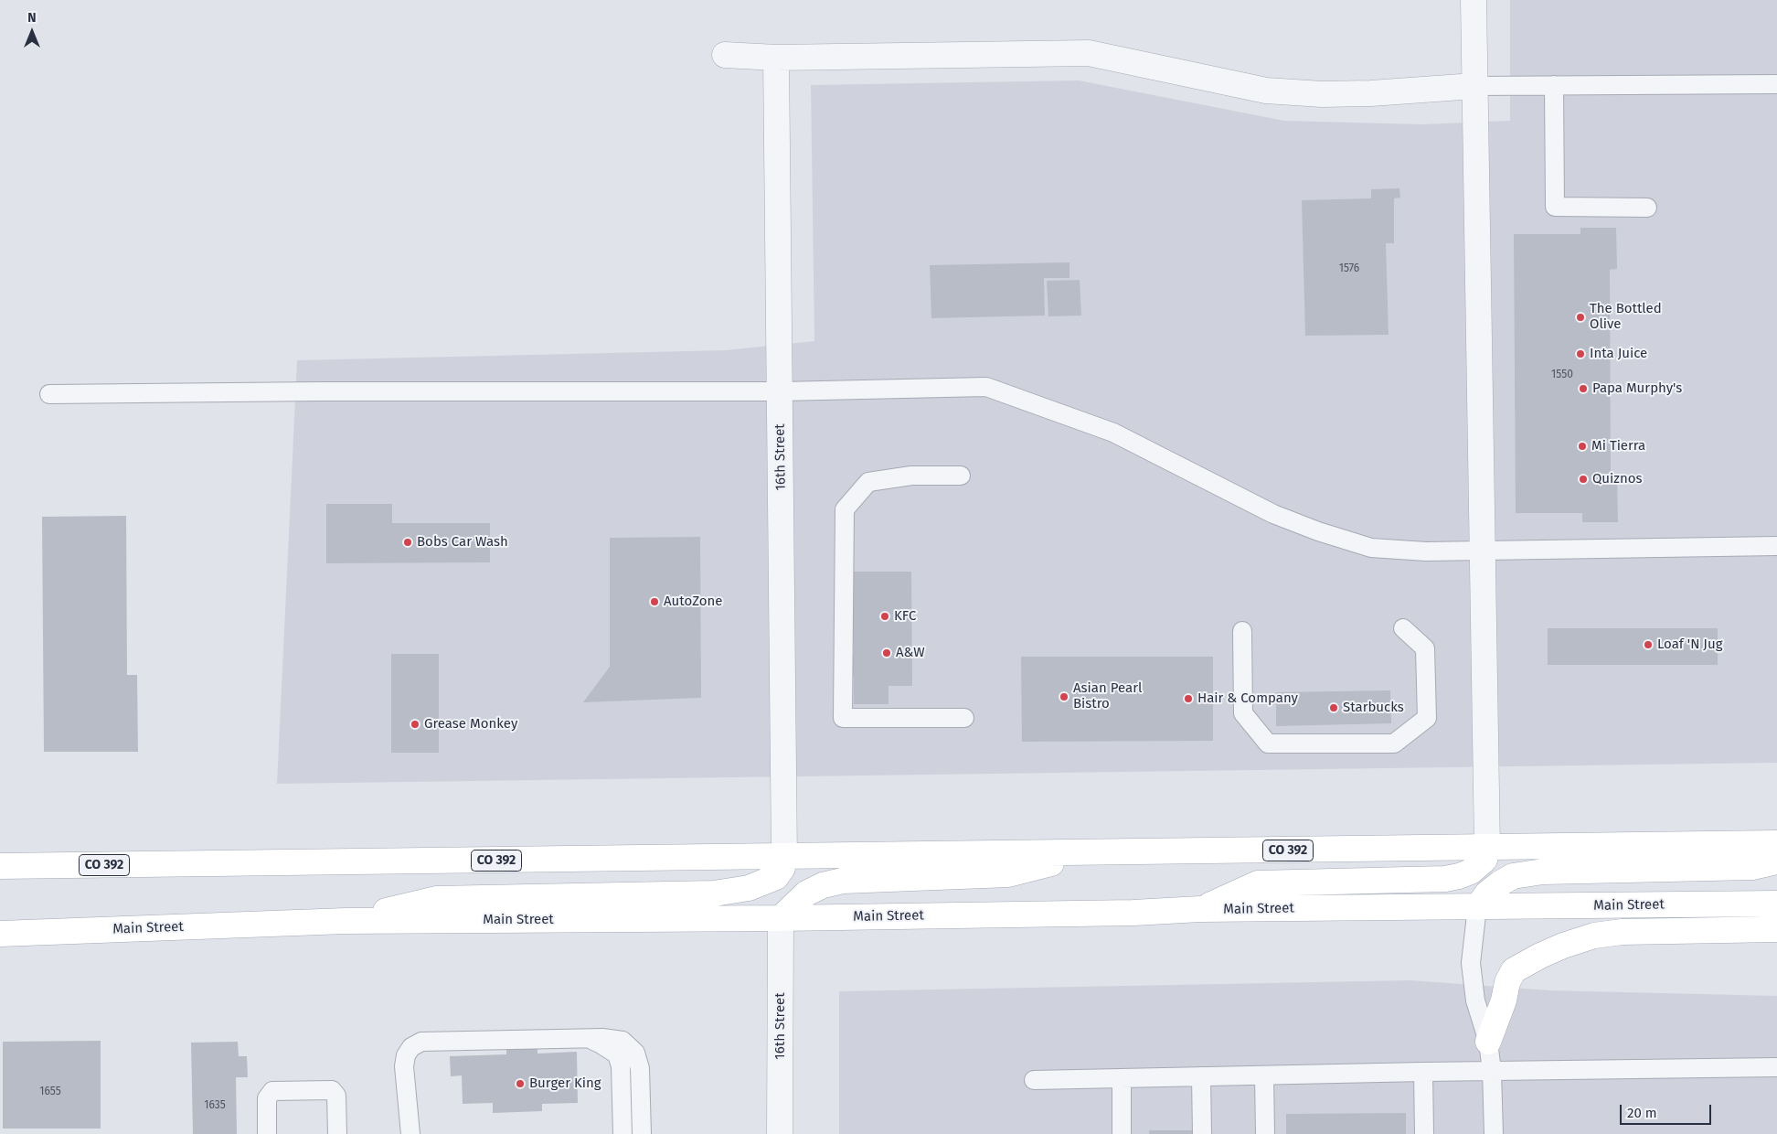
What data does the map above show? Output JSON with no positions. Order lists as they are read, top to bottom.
{
  "streets": {
    "main road": ["CO 392", "Main Street"],
    "street": ["16th Street"]
  },
  "crossings": [
    ["16th Street", "CO 392"],
    ["16th Street", "Main Street"]
  ],
  "places": [
    "The Bottled Olive",
    "Inta Juice",
    "Papa Murphy's",
    "Mi Tierra",
    "Quiznos",
    "Bobs Car Wash",
    "AutoZone",
    "KFC",
    "Loaf 'N Jug",
    "A&W",
    "Asian Pearl Bistro",
    "Hair & Company",
    "Starbucks",
    "Grease Monkey",
    "Burger King"
  ],
  "house_numbers": [
    "1576",
    "1550",
    "1655",
    "1635"
  ],
  "scale_bar": "20 m",
  "north": "top"
}
